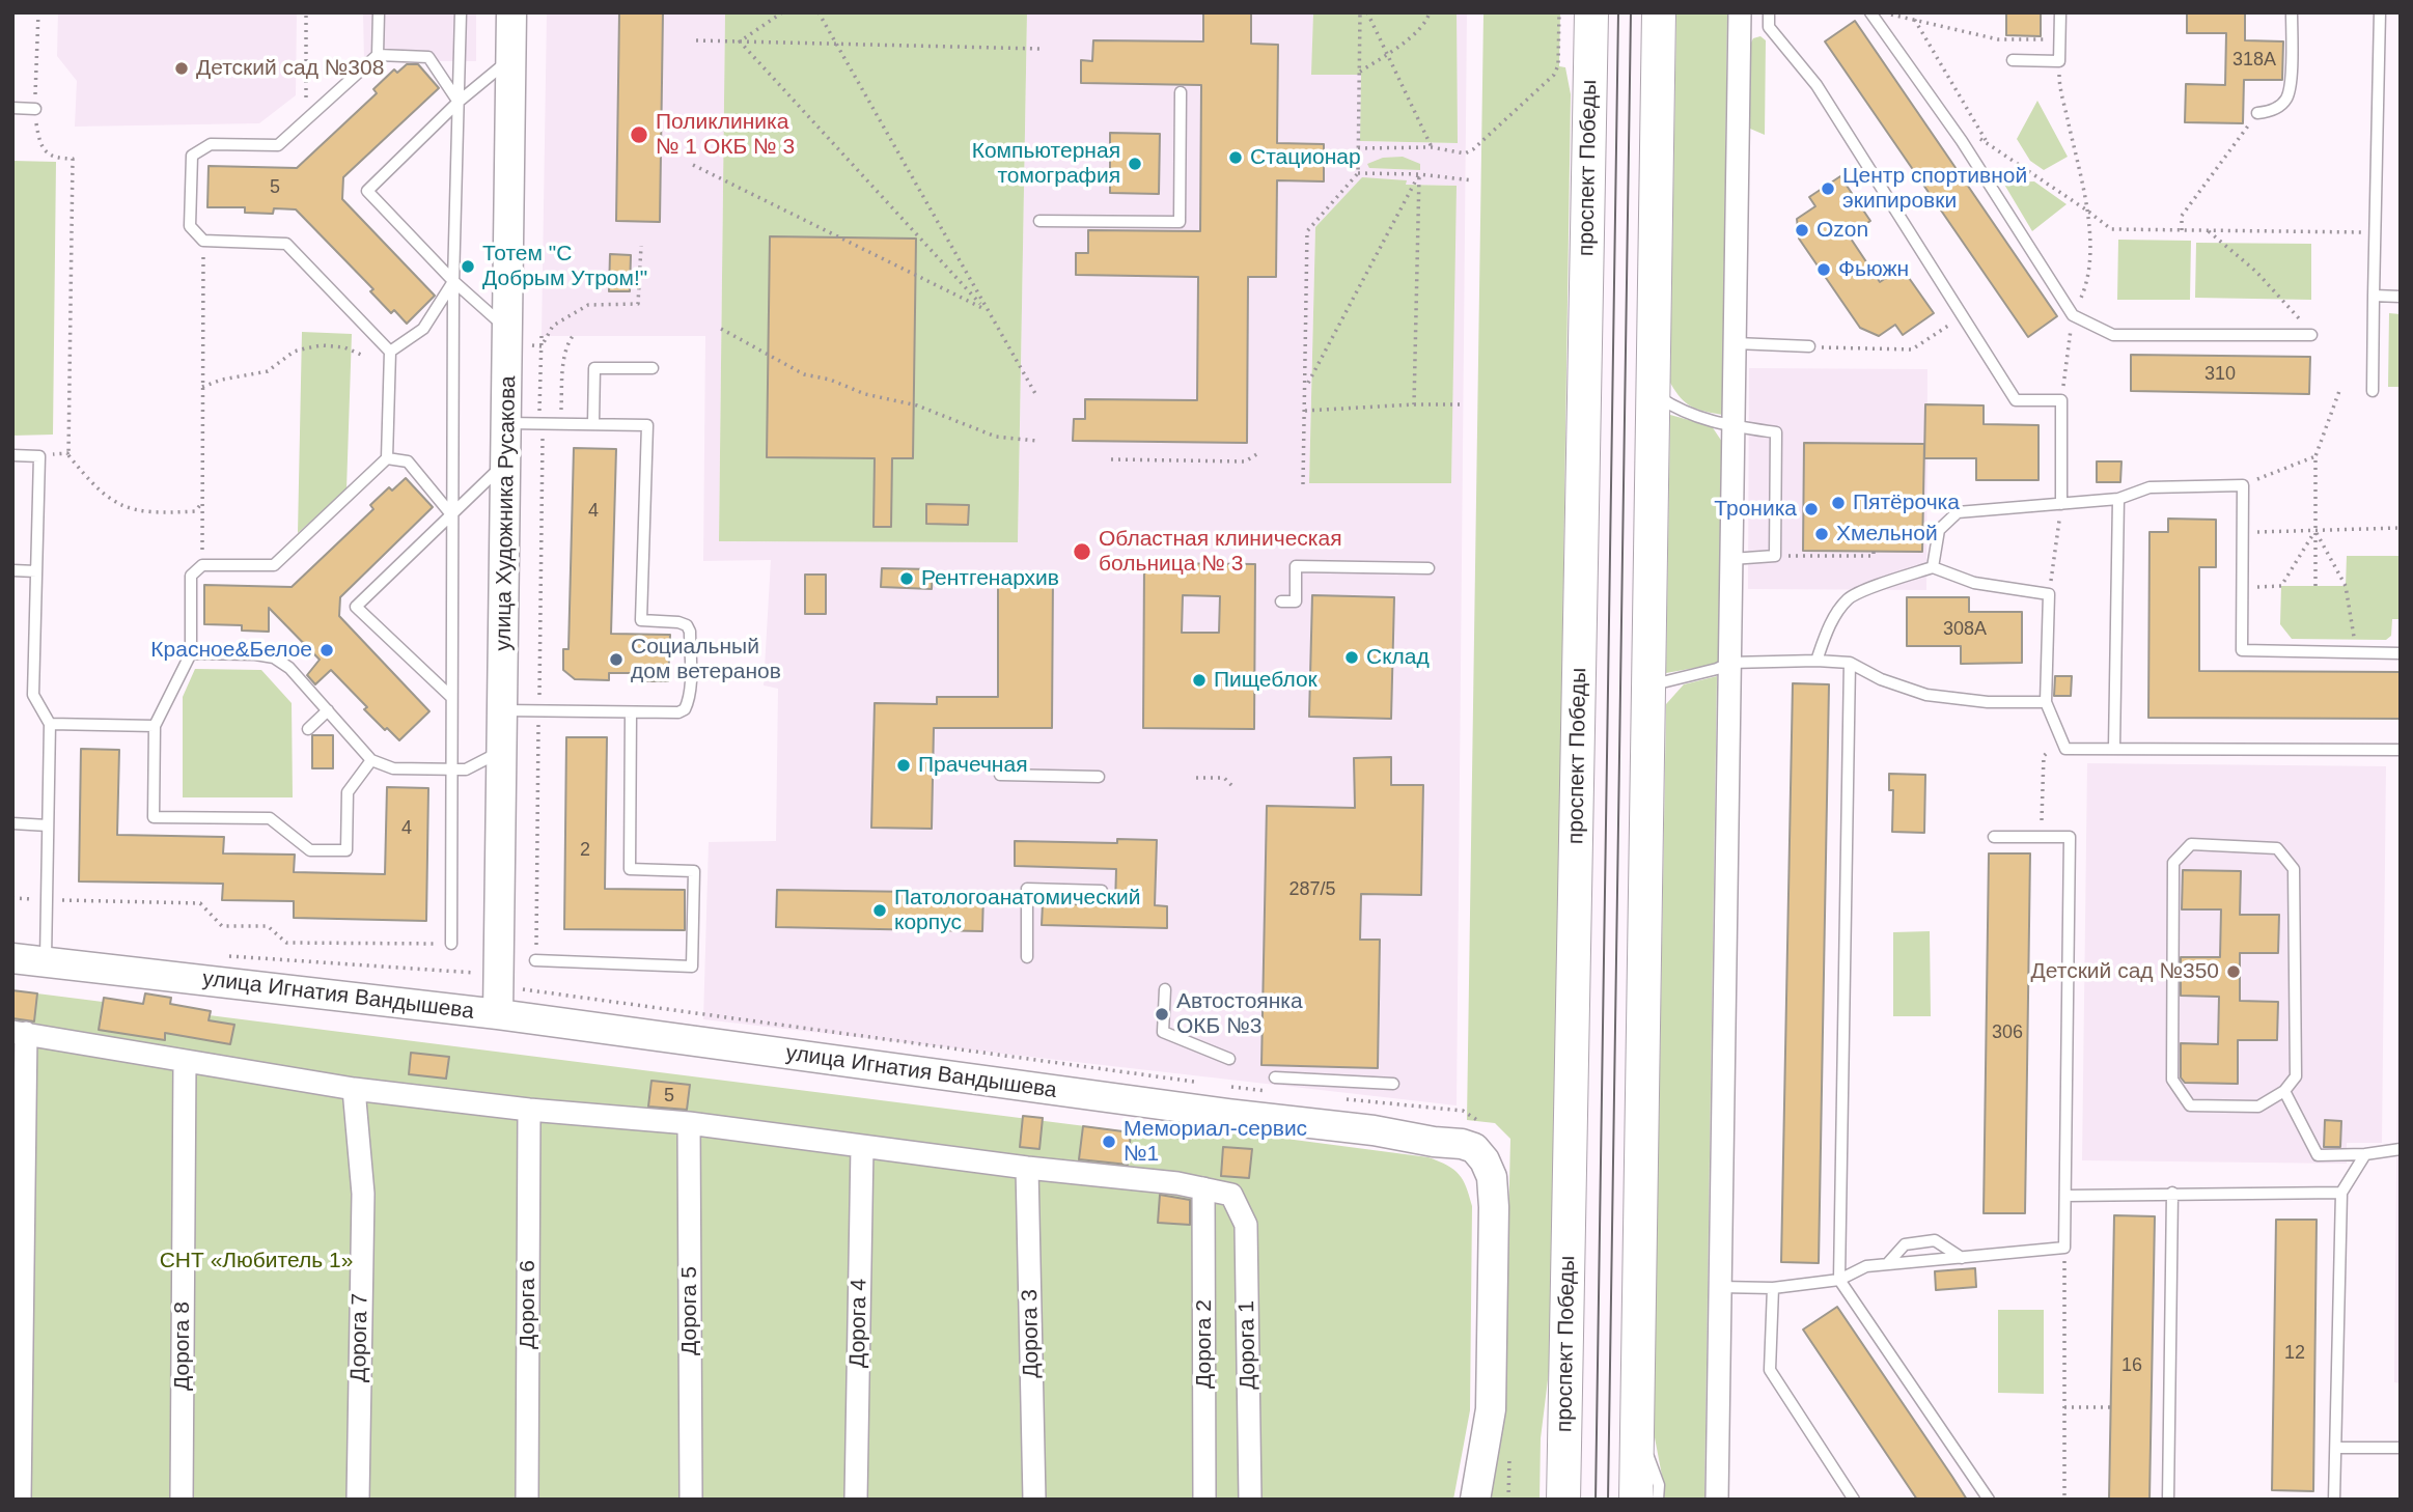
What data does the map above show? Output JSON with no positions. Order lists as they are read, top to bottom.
{
  "streets": {
    "main road": ["проспект Победы"],
    "street": [
      "улица Художника Русакова",
      "улица Игнатия Вандышева",
      "Дорога 6",
      "Дорога 5",
      "Дорога 4",
      "Дорога 3",
      "Дорога 7",
      "Дорога 2",
      "Дорога 1",
      "Дорога 8"
    ]
  },
  "crossings": [
    ["улица Художника Русакова", "улица Игнатия Вандышева"],
    ["Дорога 2", "Дорога 1"]
  ],
  "parks": ["СНТ «Любитель 1»"],
  "places": [
    "Детский сад №308",
    "Поликлиника № 1 ОКБ № 3",
    "Стационар",
    "Компьютерная томография",
    "Центр спортивной экипировки",
    "Ozon",
    "Тотем \"С Добрым Утром!\"",
    "Фьюжн",
    "Пятёрочка",
    "Троника",
    "Хмельной",
    "Областная клиническая больница № 3",
    "Рентгенархив",
    "Красное&Белое",
    "Склад",
    "Социальный дом ветеранов",
    "Пищеблок",
    "Прачечная",
    "Патологоанатомический корпус",
    "Детский сад №350",
    "Автостоянка ОКБ №3",
    "Мемориал-сервис №1"
  ],
  "house_numbers": [
    "318А",
    "5",
    "310",
    "4",
    "308А",
    "4",
    "2",
    "287/5",
    "306",
    "5",
    "12",
    "16"
  ]
}
